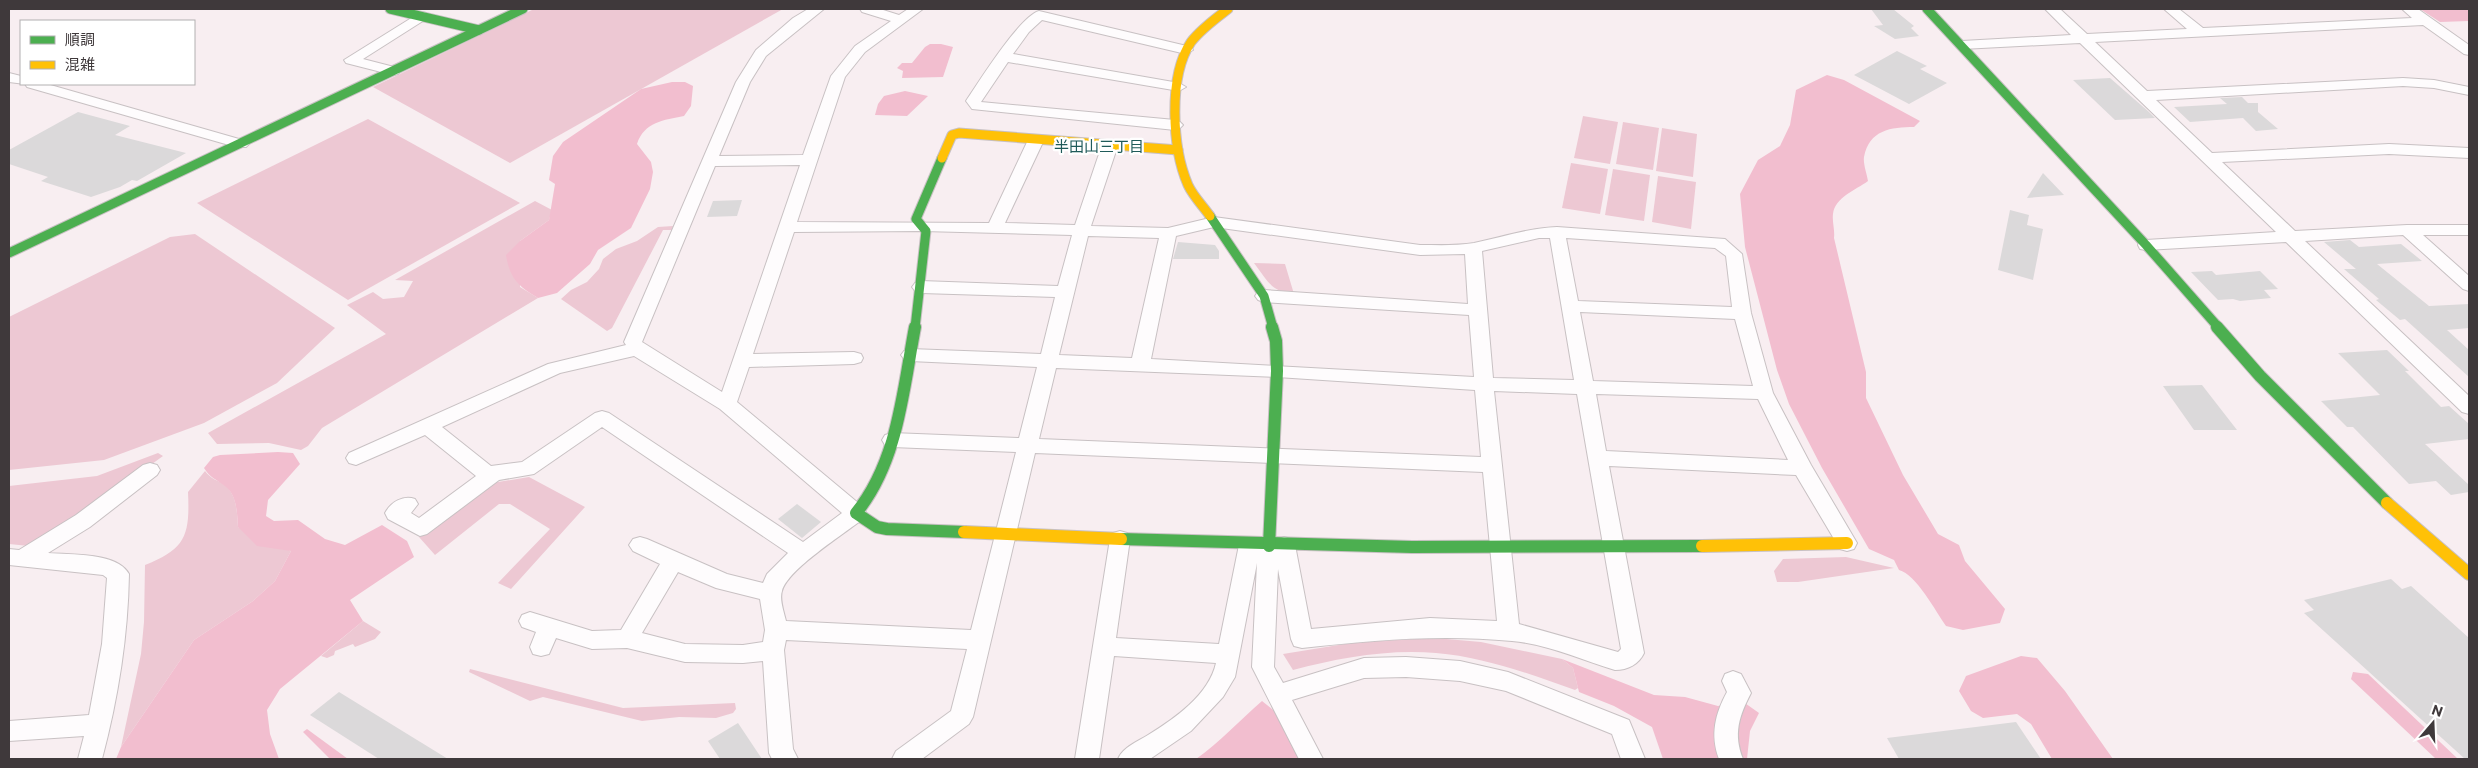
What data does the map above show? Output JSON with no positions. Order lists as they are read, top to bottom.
{
  "districts": ["半田山三丁目"],
  "legend": ["順調", "混雑"],
  "north": "top"
}
